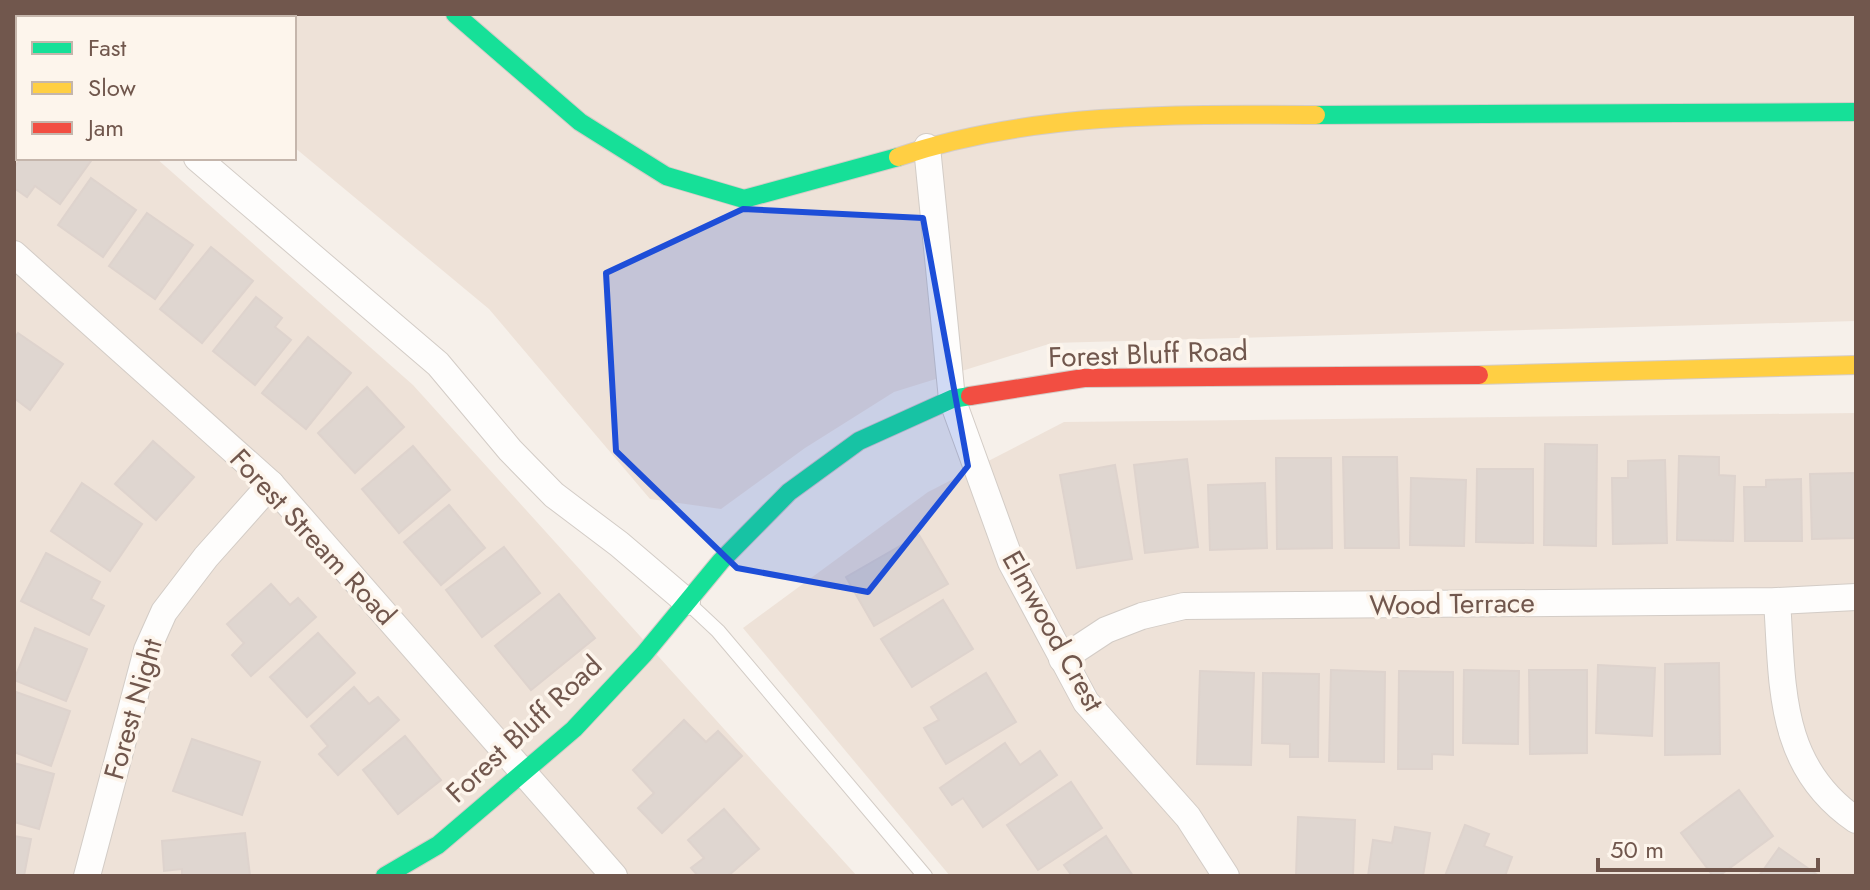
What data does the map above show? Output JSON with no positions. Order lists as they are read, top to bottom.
{
  "streets": {
    "street": [
      "Forest Bluff Road",
      "Forest Stream Road",
      "Wood Terrace",
      "Elmwood Crest",
      "Forest Night"
    ]
  },
  "crossings": [
    ["Forest Bluff Road", "Forest Stream Road"],
    ["Forest Bluff Road", "Elmwood Crest"],
    ["Forest Stream Road", "Forest Night"],
    ["Wood Terrace", "Elmwood Crest"]
  ],
  "legend": ["Fast", "Slow", "Jam"],
  "scale_bar": "50 m"
}
